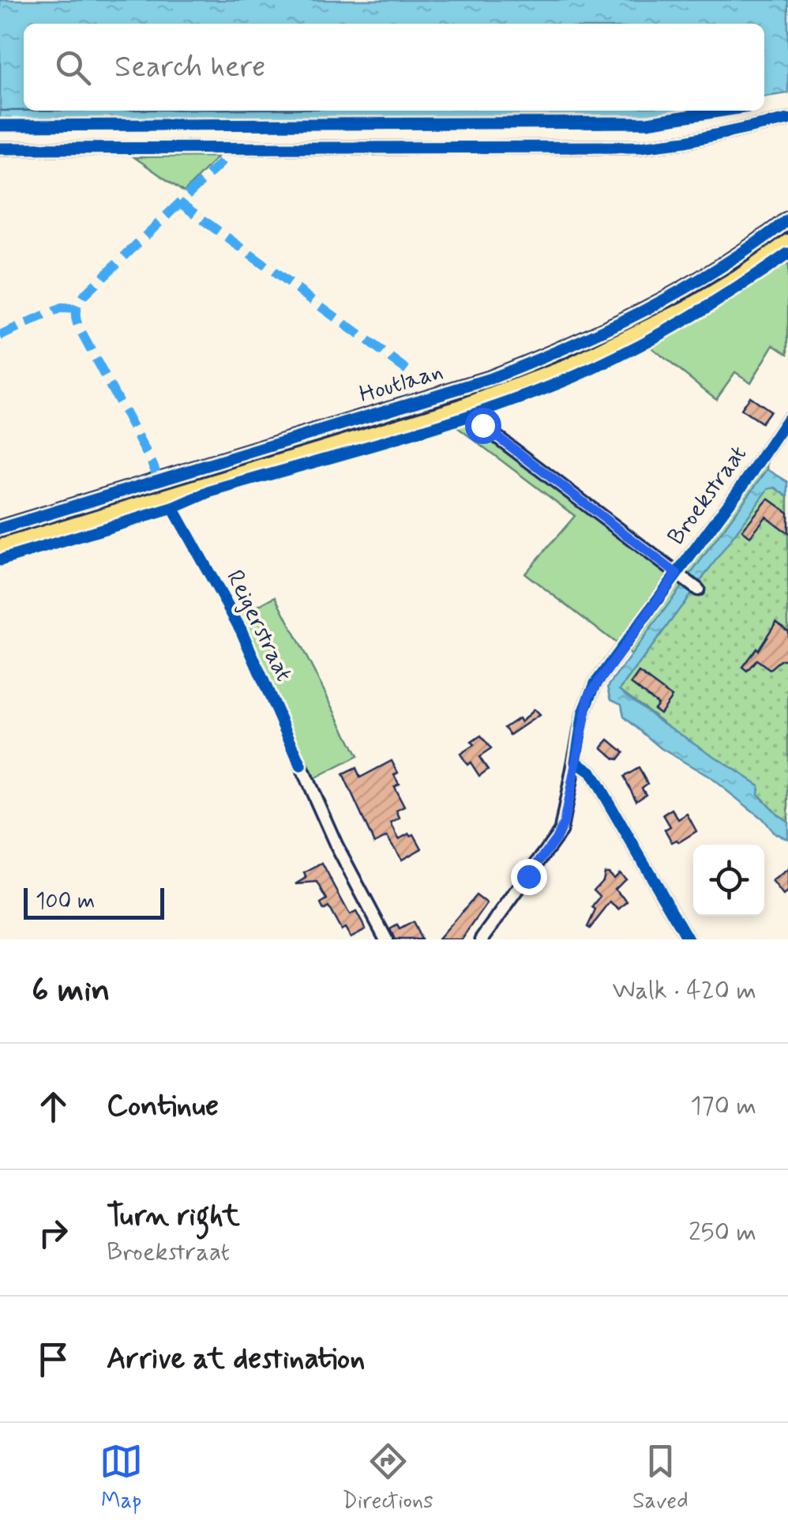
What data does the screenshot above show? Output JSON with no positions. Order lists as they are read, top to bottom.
{
  "streets": {
    "main road": ["Houtlaan"],
    "street": ["Broekstraat"],
    "cycle path": ["Reigerstraat"]
  },
  "scale_bar": "100 m",
  "page": {
    "search": "Search here",
    "scale": "100 m",
    "heading": ["6 min", "Walk · 420 m"],
    "list": [
      ["Continue", "170 m"],
      ["Turn right", "Broekstraat", "250 m"],
      "Arrive at destination"
    ],
    "nav": ["Map", "Directions", "Saved"]
  }
}
